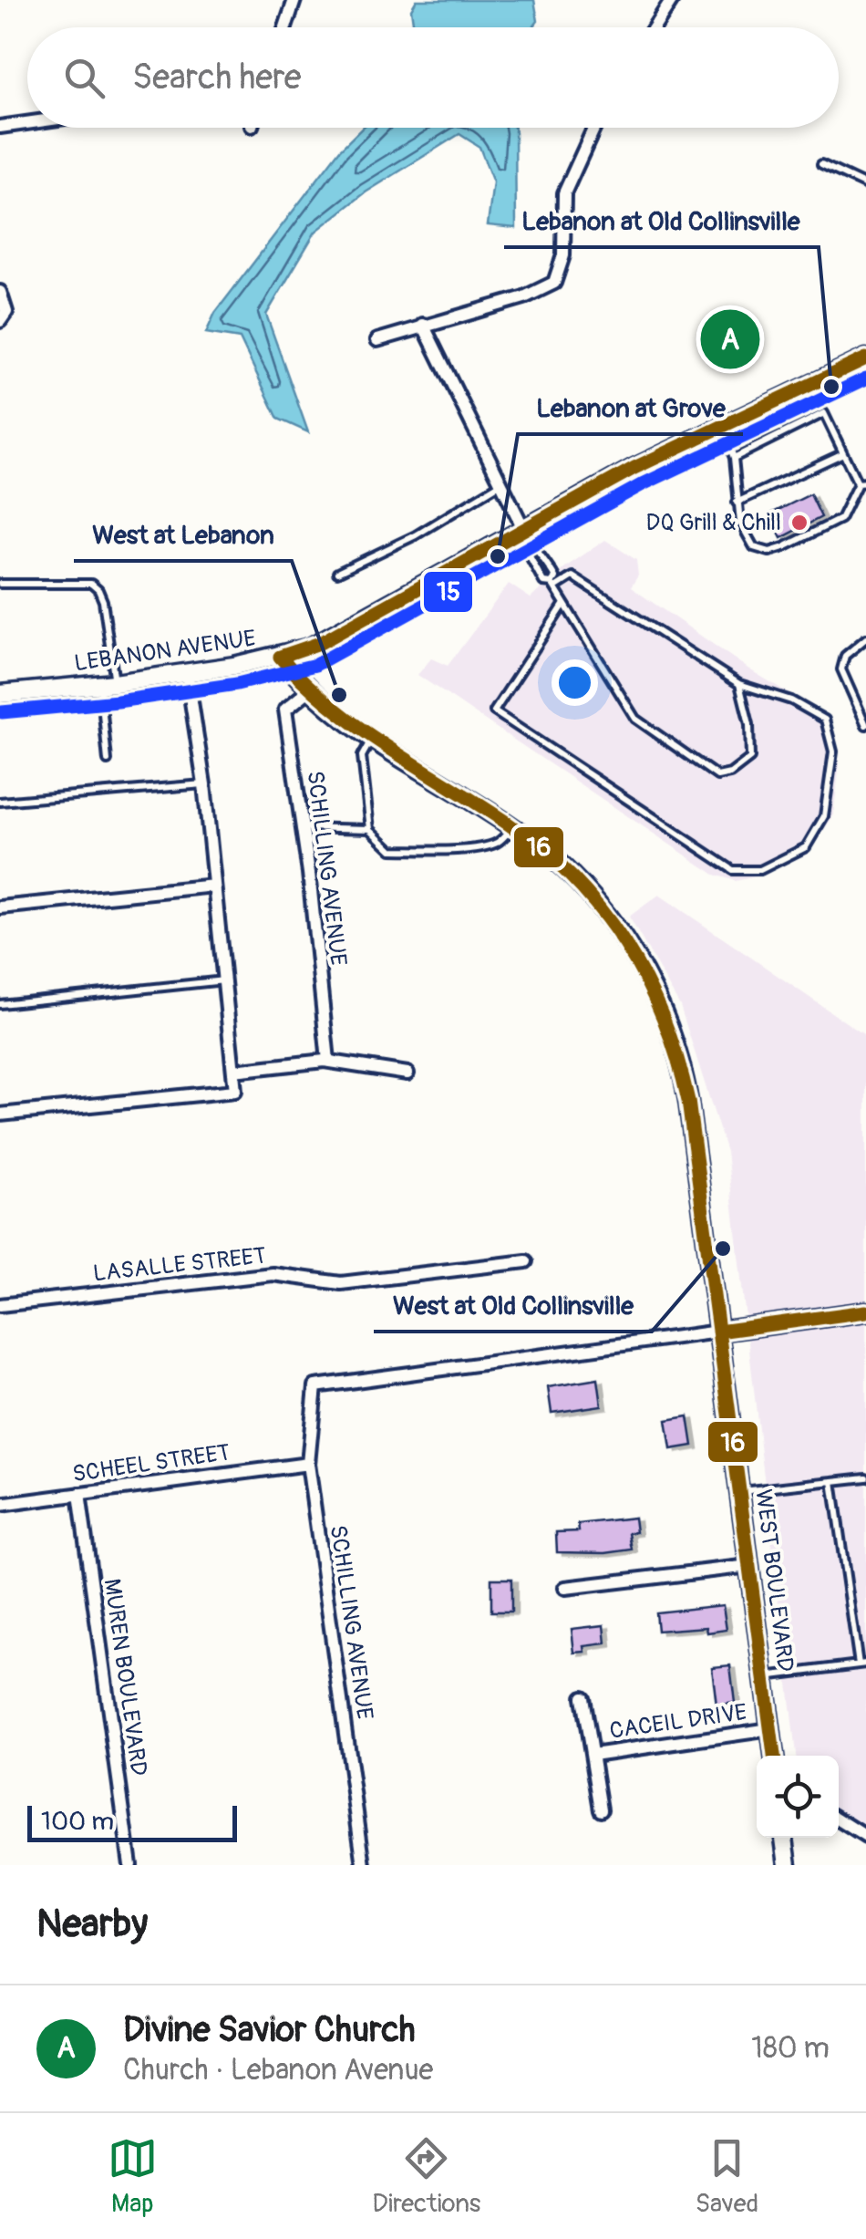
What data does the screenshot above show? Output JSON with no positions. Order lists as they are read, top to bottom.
{
  "streets": {
    "street": [
      "LEBANON AVENUE",
      "SCHILLING AVENUE",
      "LASALLE STREET",
      "SCHEEL STREET",
      "WEST BOULEVARD",
      "MUREN BOULEVARD",
      "CACEIL DRIVE"
    ]
  },
  "crossings": [
    ["LEBANON AVENUE", "WEST BOULEVARD"],
    ["SCHILLING AVENUE", "SCHEEL STREET"],
    ["SCHILLING AVENUE", "WEST BOULEVARD"],
    ["SCHEEL STREET", "MUREN BOULEVARD"],
    ["WEST BOULEVARD", "CACEIL DRIVE"]
  ],
  "places": [
    "Lebanon at Old Collinsville",
    "DQ Grill & Chill",
    "Lebanon at Grove",
    "West at Lebanon",
    "West at Old Collinsville"
  ],
  "lines": ["transit line 16", "transit line 15"],
  "scale_bar": "100 m",
  "page": {
    "search": "Search here",
    "pins": "A",
    "scale": "100 m",
    "heading": "Nearby",
    "list": [
      {
        "mark": "A",
        "name": "Divine Savior Church",
        "note": "Church · Lebanon Avenue",
        "value": "180 m"
      }
    ],
    "nav": ["Map", "Directions", "Saved"]
  }
}
